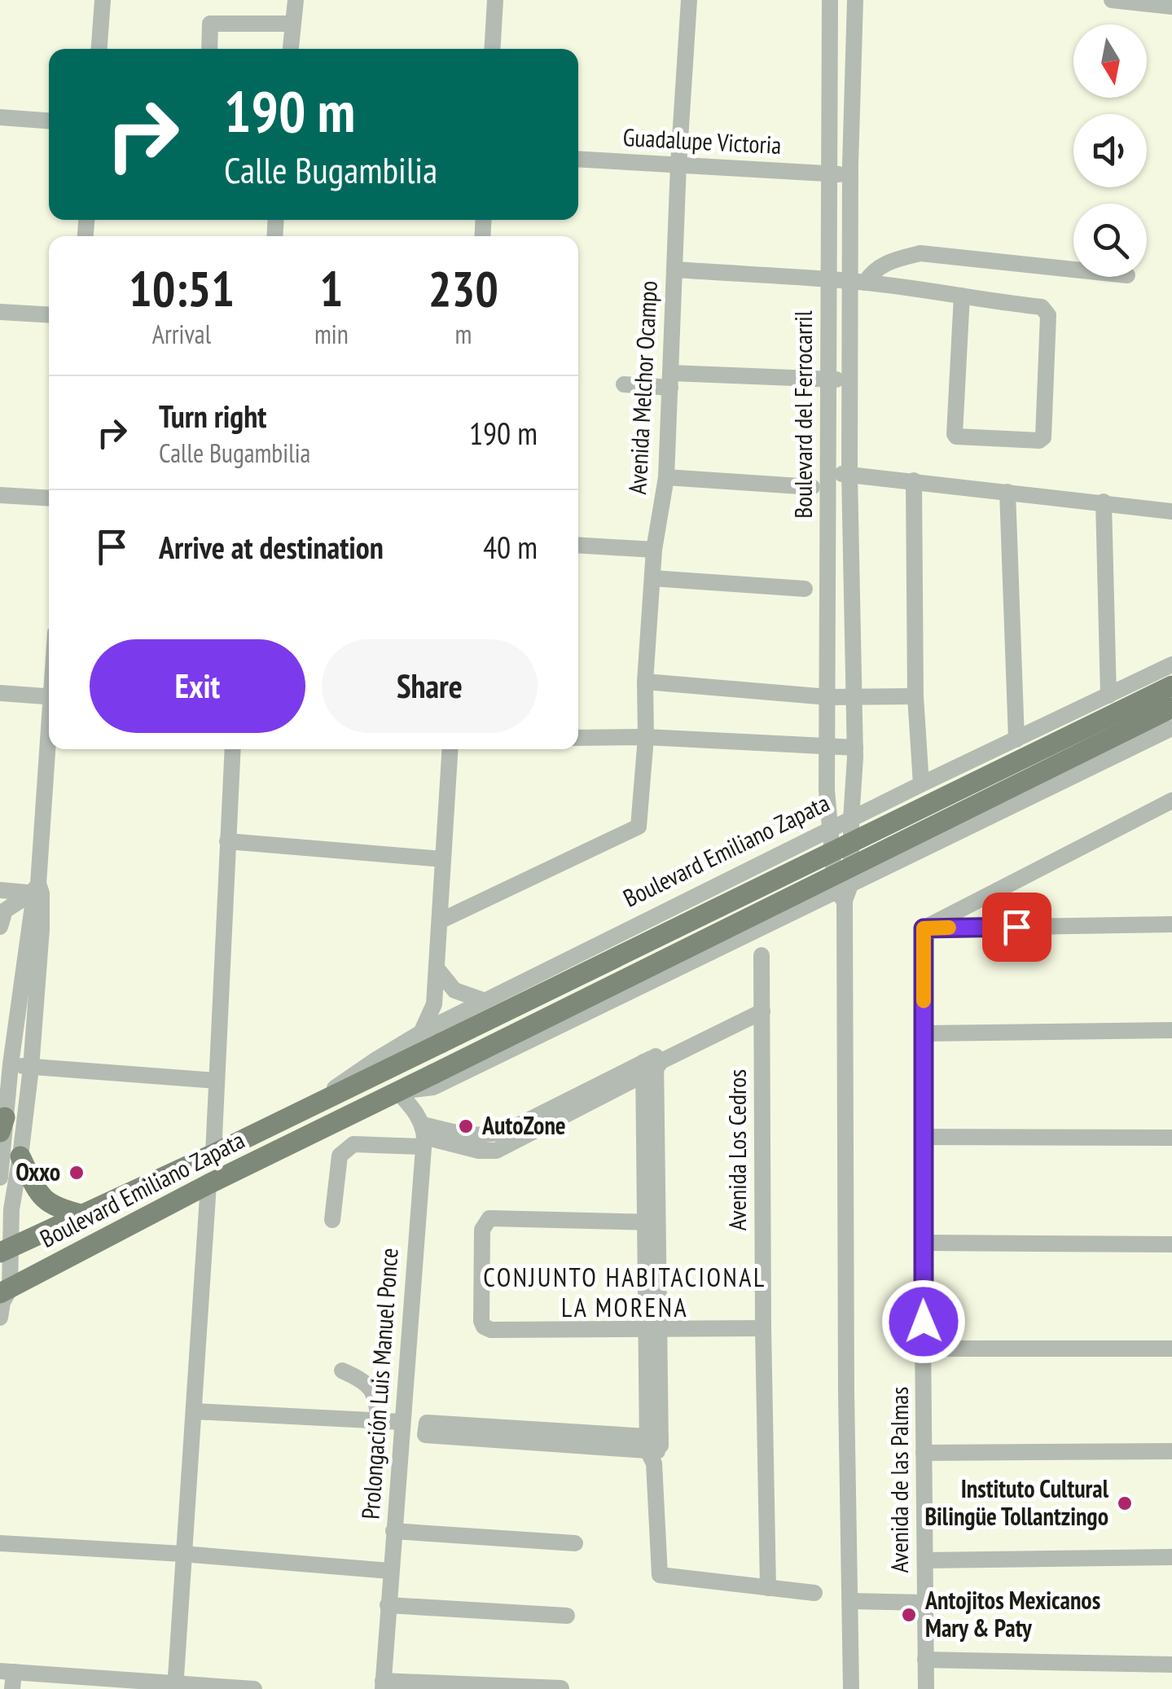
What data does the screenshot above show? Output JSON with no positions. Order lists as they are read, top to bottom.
{
  "streets": {
    "main road": ["Boulevard Emiliano Zapata"],
    "street": [
      "Guadalupe Victoria",
      "Avenida Melchor Ocampo",
      "Boulevard del Ferrocarril",
      "Avenida Los Cedros",
      "Prolongación Luis Manuel Ponce",
      "Avenida de las Palmas"
    ]
  },
  "crossings": [
    ["Guadalupe Victoria", "Avenida Melchor Ocampo"],
    ["Guadalupe Victoria", "Boulevard del Ferrocarril"],
    ["Boulevard del Ferrocarril", "Boulevard Emiliano Zapata"]
  ],
  "districts": ["CONJUNTO HABITACIONAL LA MORENA"],
  "places": [
    "AutoZone",
    "Oxxo",
    "Instituto Cultural Bilingüe Tollantzingo",
    "Antojitos Mexicanos Mary & Paty"
  ],
  "north": "bottom",
  "page": {
    "turn": ["190 m", "Calle Bugambilia"],
    "eta": [
      "10:51",
      "Arrival",
      "1",
      "min",
      "230",
      "m"
    ],
    "list": [
      {
        "name": "Turn right",
        "note": "Calle Bugambilia",
        "value": "190 m"
      },
      {
        "name": "Arrive at destination",
        "value": "40 m"
      }
    ],
    "buttons": ["Exit", "Share"]
  }
}
